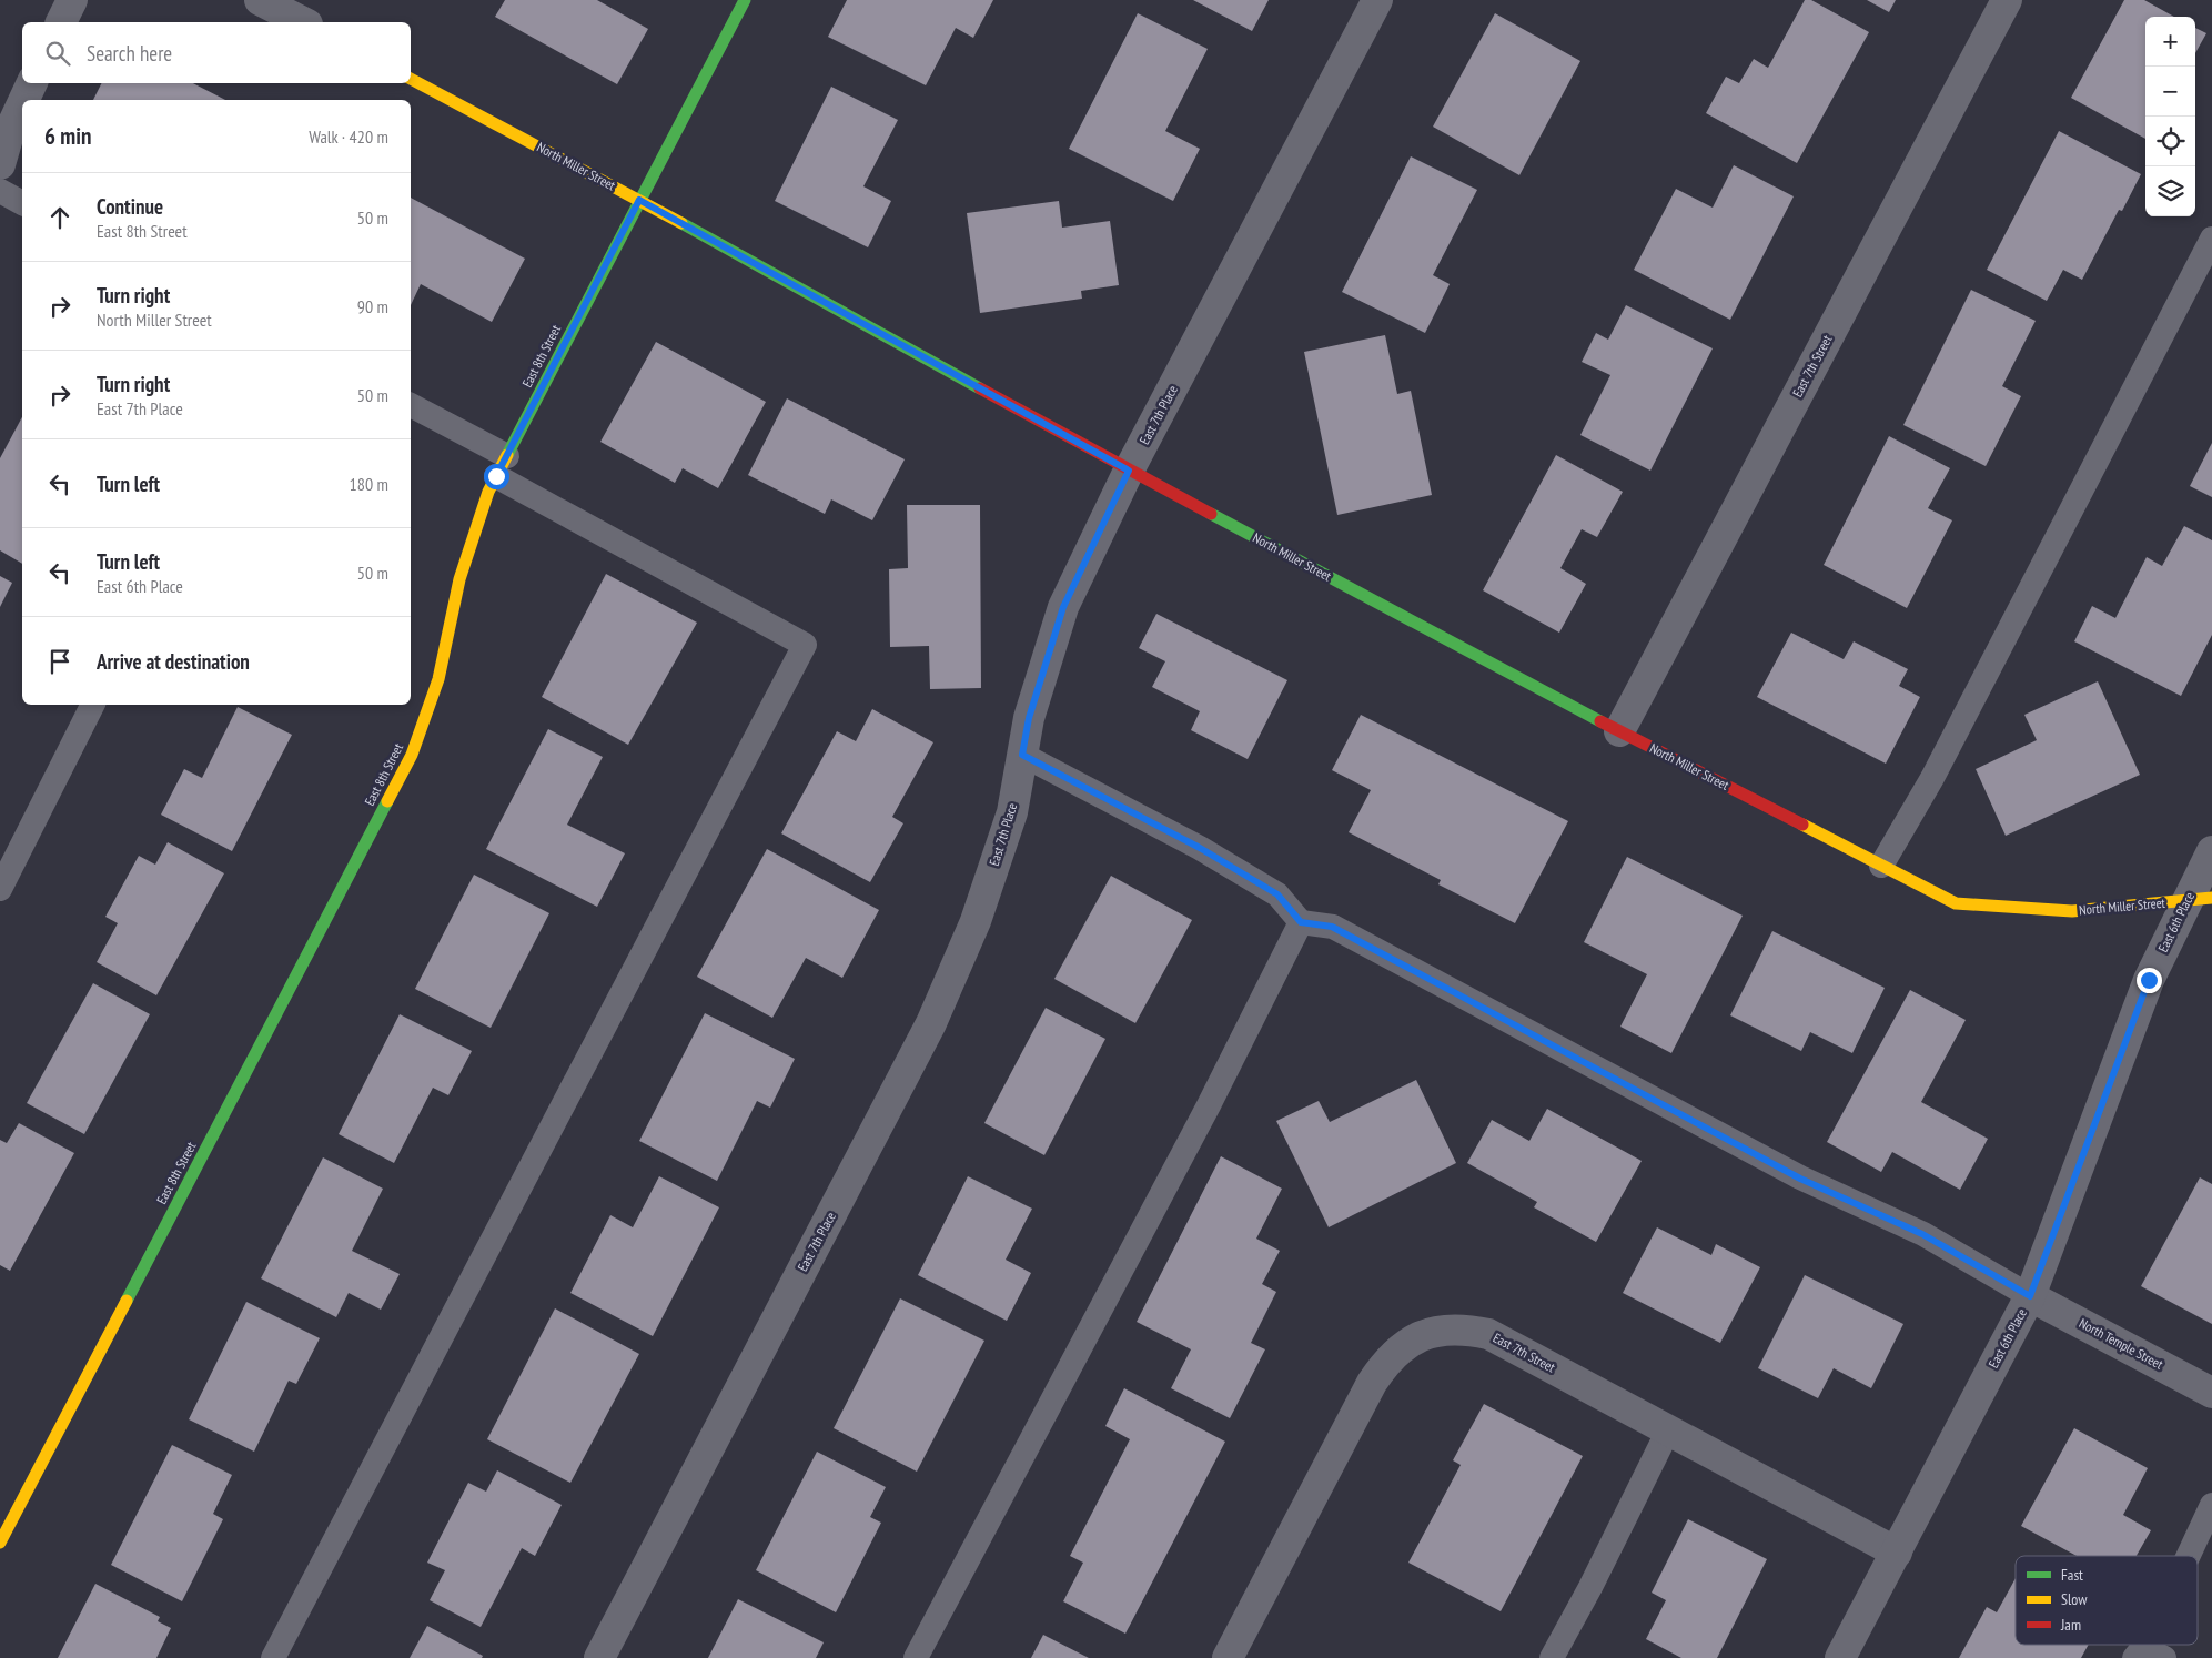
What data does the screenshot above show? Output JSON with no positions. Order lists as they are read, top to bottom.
{
  "streets": {
    "street": [
      "North Miller Street",
      "East 8th Street",
      "East 7th Street",
      "East 7th Place",
      "East 6th Place",
      "North Temple Street"
    ]
  },
  "crossings": [
    ["North Miller Street", "East 8th Street"],
    ["North Miller Street", "East 7th Street"],
    ["North Miller Street", "East 7th Place"],
    ["North Miller Street", "East 6th Place"],
    ["East 7th Street", "East 6th Place"],
    ["East 6th Place", "North Temple Street"]
  ],
  "legend": ["Fast", "Slow", "Jam"],
  "page": {
    "map_buttons": ["+", "−"],
    "search": "Search here",
    "heading": ["6 min", "Walk · 420 m"],
    "list": [
      ["Continue", "East 8th Street", "50 m"],
      ["Turn right", "North Miller Street", "90 m"],
      ["Turn right", "East 7th Place", "50 m"],
      ["Turn left", "180 m"],
      ["Turn left", "East 6th Place", "50 m"],
      "Arrive at destination"
    ]
  }
}
